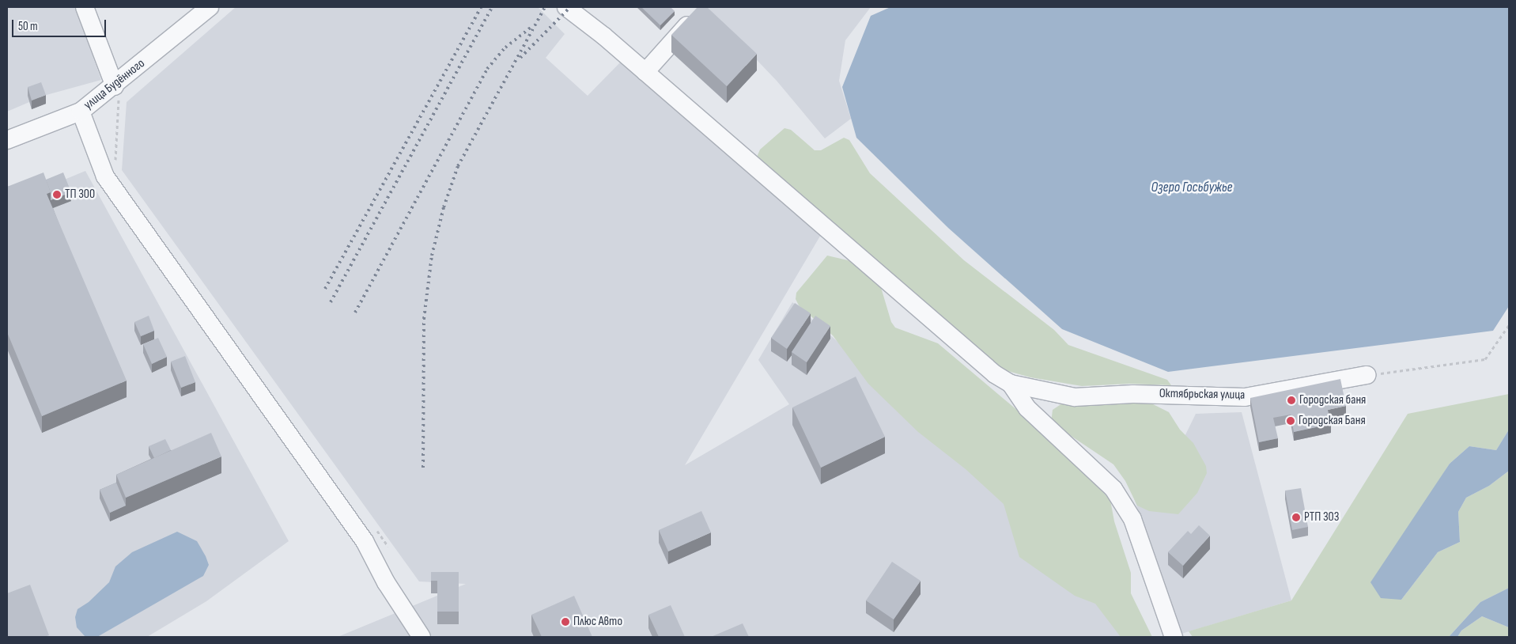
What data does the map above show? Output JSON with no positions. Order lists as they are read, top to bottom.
{
  "streets": {
    "street": ["улица Будённого", "Октябрьская улица"]
  },
  "water": ["Озеро Госьбужье"],
  "places": [
    "ТП 300",
    "Городская баня",
    "Городская Баня",
    "РТП 303",
    "Плюс Авто"
  ],
  "scale_bar": "50 m"
}
